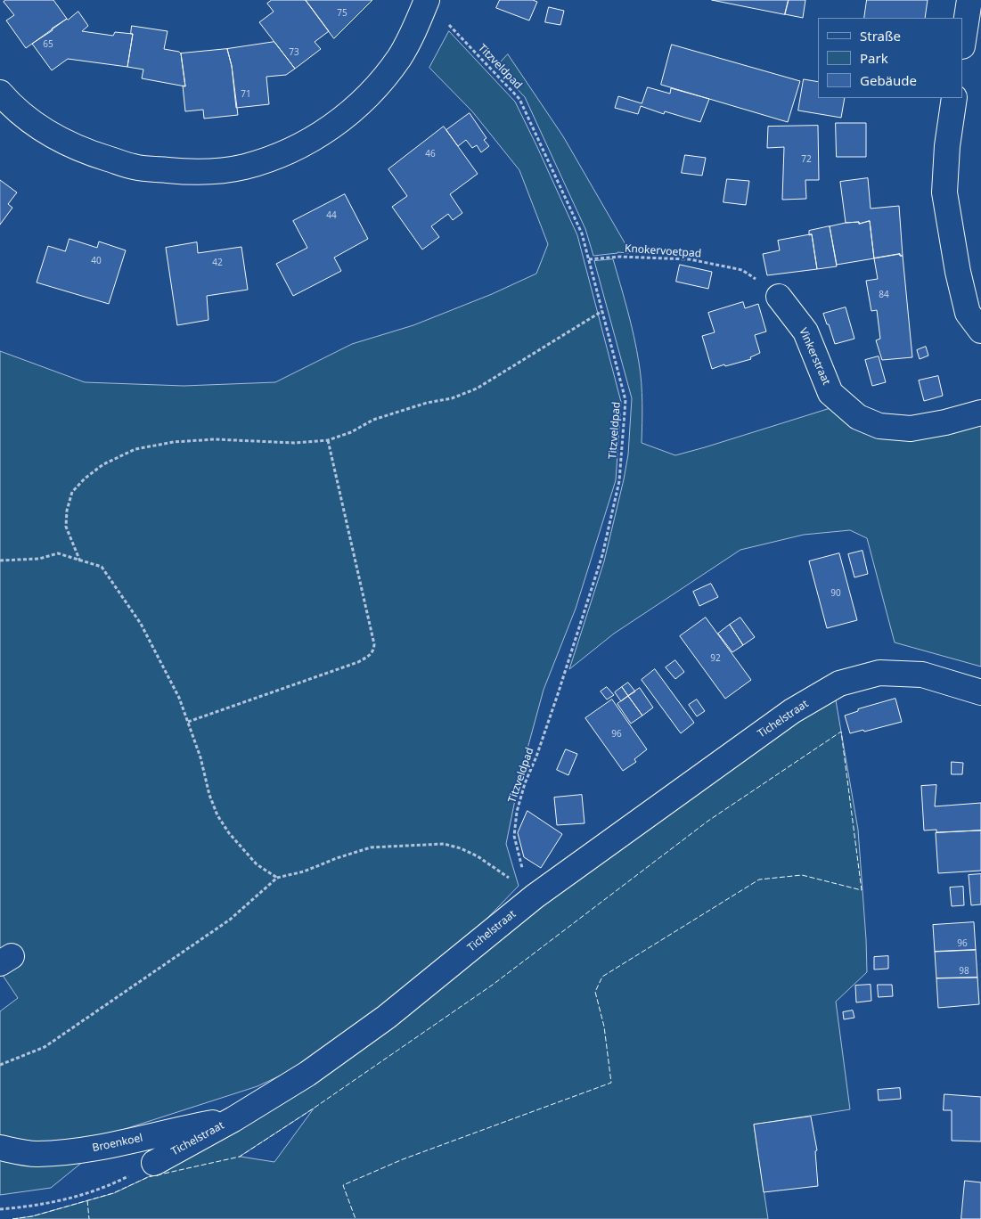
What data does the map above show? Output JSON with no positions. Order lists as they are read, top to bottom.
{
  "streets": {
    "street": ["Vinkerstraat", "Tichelstraat", "Broenkoel"],
    "path": ["Titzveldpad", "Knokervoetpad"]
  },
  "crossings": [
    ["Titzveldpad", "Knokervoetpad"],
    ["Titzveldpad", "Tichelstraat"],
    ["Knokervoetpad", "Vinkerstraat"],
    ["Tichelstraat", "Broenkoel"]
  ],
  "house_numbers": [
    "75",
    "65",
    "73",
    "71",
    "46",
    "72",
    "44",
    "40",
    "42",
    "84",
    "90",
    "92",
    "96",
    "96",
    "98"
  ],
  "legend": ["Straße", "Park", "Gebäude"]
}
